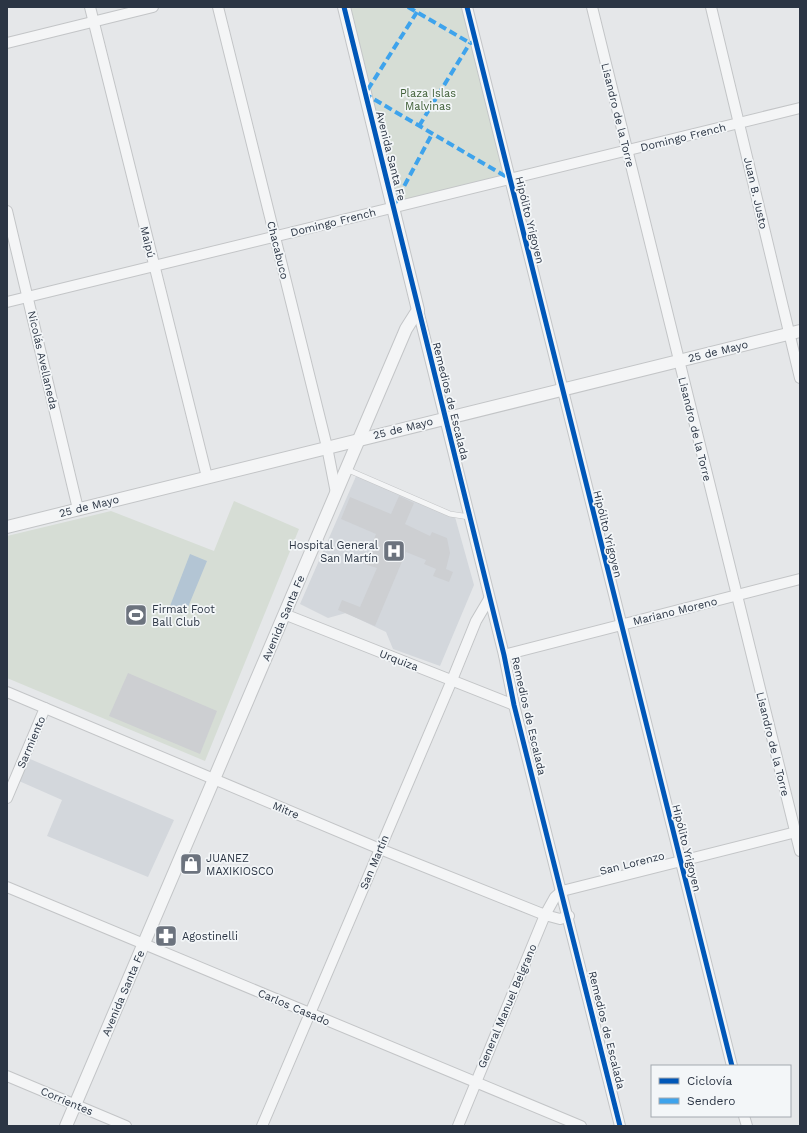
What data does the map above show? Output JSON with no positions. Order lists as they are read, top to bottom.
{
  "streets": {
    "street": [
      "Lisandro de la Torre",
      "Domingo French",
      "Avenida Santa Fe",
      "Juan B. Justo",
      "Hipólito Yrigoyen",
      "Maipú",
      "Chacabuco",
      "25 de Mayo",
      "Nicolás Avellaneda",
      "Remedios de Escalada",
      "Mariano Moreno",
      "Urquiza",
      "Sarmiento",
      "Mitre",
      "San Martín",
      "San Lorenzo",
      "General Manuel Belgrano",
      "Carlos Casado",
      "Corrientes"
    ]
  },
  "crossings": [
    ["Lisandro de la Torre", "Domingo French"],
    ["Lisandro de la Torre", "25 de Mayo"],
    ["Lisandro de la Torre", "Mariano Moreno"],
    ["Lisandro de la Torre", "San Lorenzo"],
    ["Domingo French", "Avenida Santa Fe"],
    ["Domingo French", "Juan B. Justo"],
    ["Domingo French", "Hipólito Yrigoyen"],
    ["Domingo French", "Maipú"],
    ["Domingo French", "Chacabuco"],
    ["Domingo French", "Nicolás Avellaneda"],
    ["Avenida Santa Fe", "Chacabuco"],
    ["Avenida Santa Fe", "25 de Mayo"],
    ["Avenida Santa Fe", "Remedios de Escalada"],
    ["Avenida Santa Fe", "Urquiza"],
    ["Avenida Santa Fe", "Mitre"],
    ["Avenida Santa Fe", "Carlos Casado"],
    ["Avenida Santa Fe", "Corrientes"],
    ["Juan B. Justo", "25 de Mayo"],
    ["Hipólito Yrigoyen", "25 de Mayo"],
    ["Hipólito Yrigoyen", "Mariano Moreno"],
    ["Hipólito Yrigoyen", "San Lorenzo"],
    ["Maipú", "25 de Mayo"],
    ["Chacabuco", "25 de Mayo"],
    ["25 de Mayo", "Nicolás Avellaneda"],
    ["25 de Mayo", "Remedios de Escalada"],
    ["Remedios de Escalada", "Mariano Moreno"],
    ["Remedios de Escalada", "Urquiza"],
    ["Remedios de Escalada", "Mitre"],
    ["Remedios de Escalada", "San Martín"],
    ["Remedios de Escalada", "San Lorenzo"],
    ["Remedios de Escalada", "General Manuel Belgrano"],
    ["Urquiza", "San Martín"],
    ["Sarmiento", "Mitre"],
    ["Mitre", "San Martín"],
    ["Mitre", "General Manuel Belgrano"],
    ["San Martín", "Carlos Casado"],
    ["San Lorenzo", "General Manuel Belgrano"],
    ["General Manuel Belgrano", "Carlos Casado"]
  ],
  "parks": ["Plaza Islas Malvinas"],
  "places": {
    "hospital": ["Hospital General San Martín"],
    "sports": ["Firmat Foot Ball Club"],
    "shop": ["JUANEZ MAXIKIOSCO"],
    "pharmacy": ["Agostinelli"]
  },
  "legend": ["Ciclovía", "Sendero"]
}
